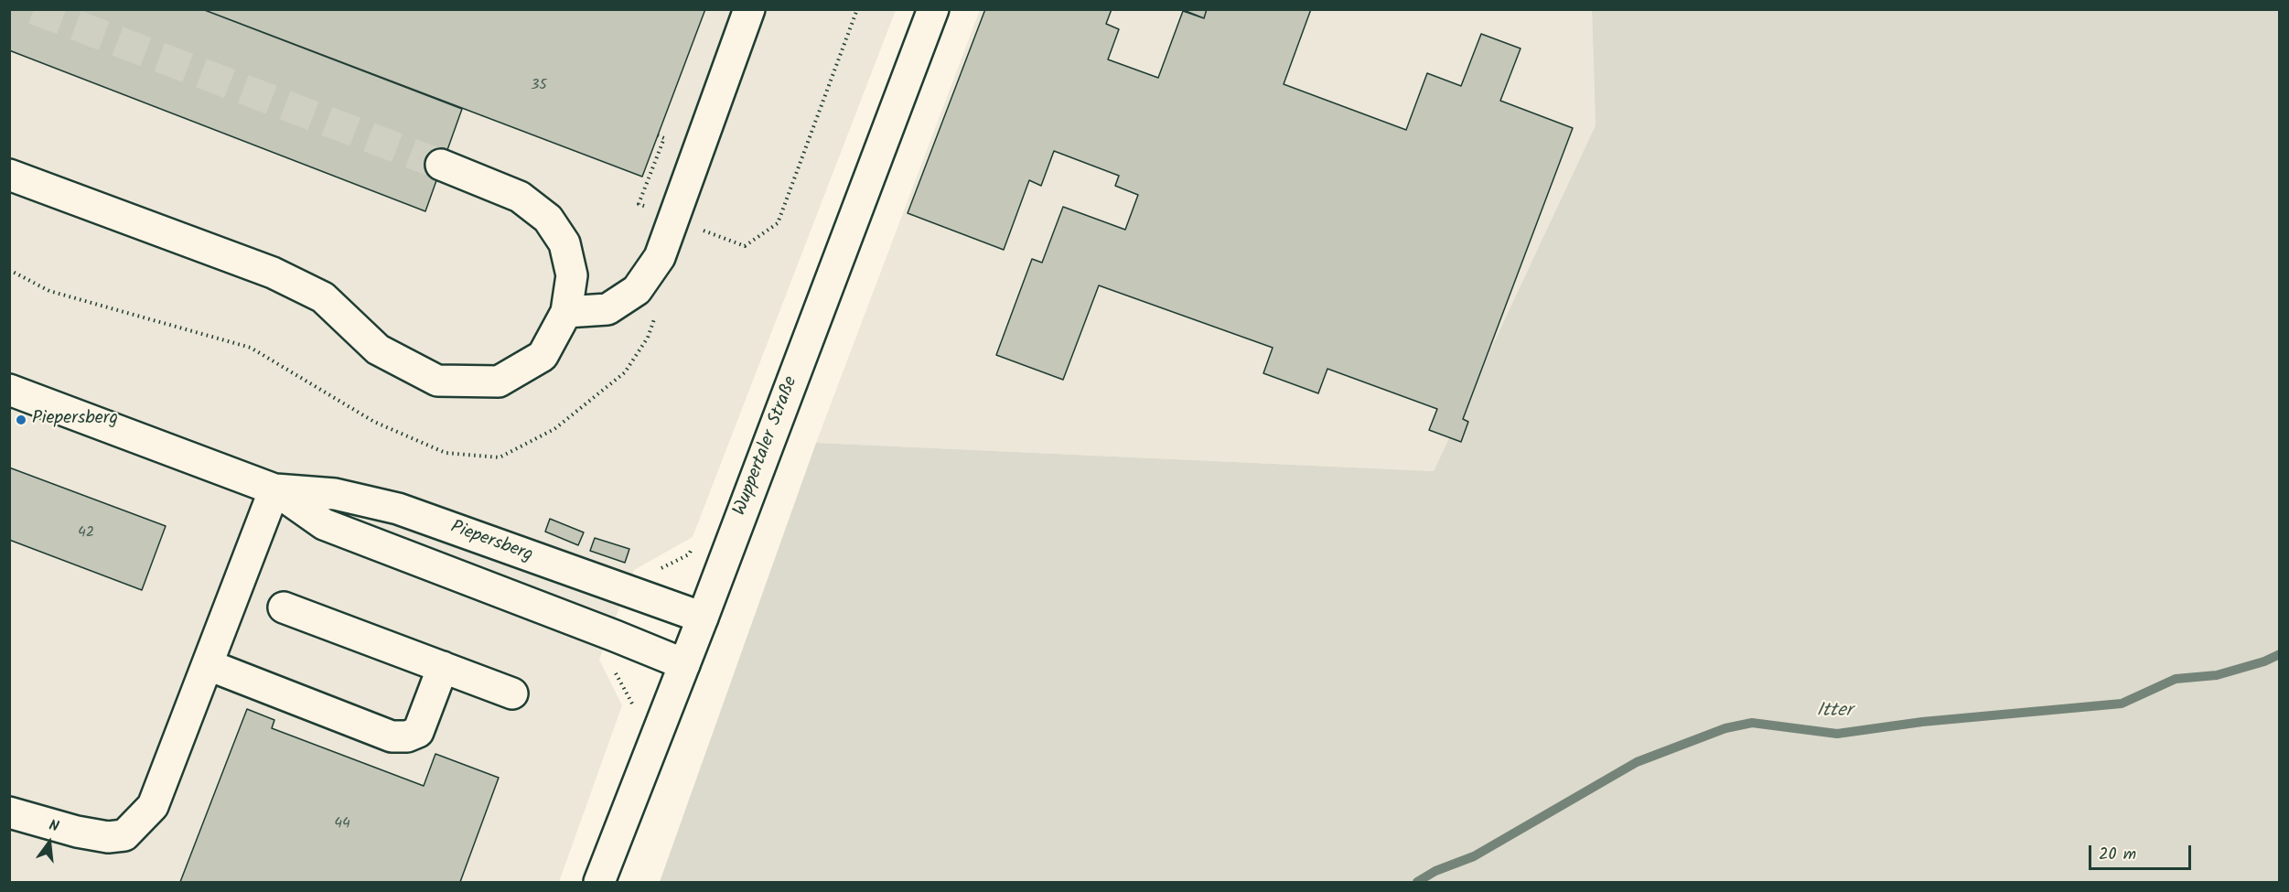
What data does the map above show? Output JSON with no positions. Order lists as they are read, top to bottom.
{
  "streets": {
    "street": ["Wuppertaler Straße", "Piepersberg"]
  },
  "crossings": [
    ["Wuppertaler Straße", "Piepersberg"]
  ],
  "water": ["Itter"],
  "places": ["Piepersberg"],
  "house_numbers": ["35", "42", "44"],
  "scale_bar": "20 m",
  "north": "top"
}
